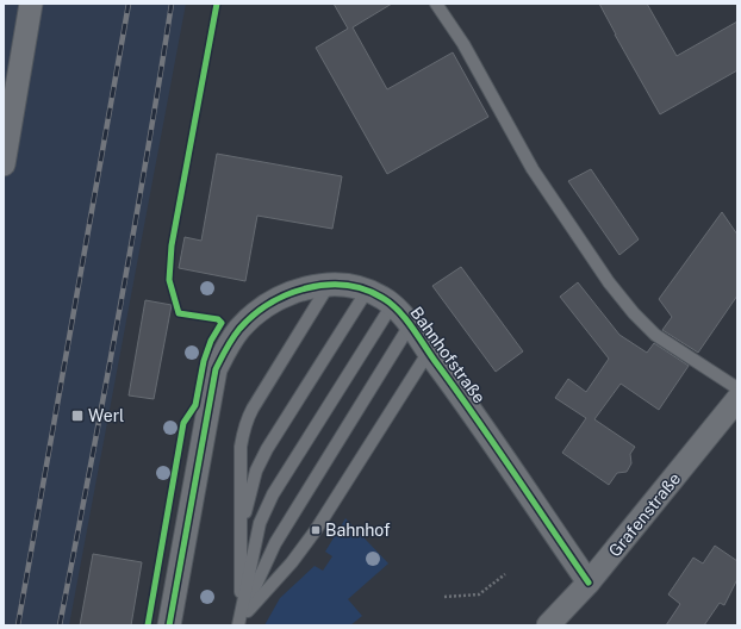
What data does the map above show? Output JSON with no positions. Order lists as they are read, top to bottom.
{
  "streets": {
    "street": ["Bahnhofstraße", "Grafenstraße"]
  },
  "crossings": [
    ["Bahnhofstraße", "Grafenstraße"]
  ],
  "places": {
    "transit": ["Werl", "Bahnhof"]
  }
}
